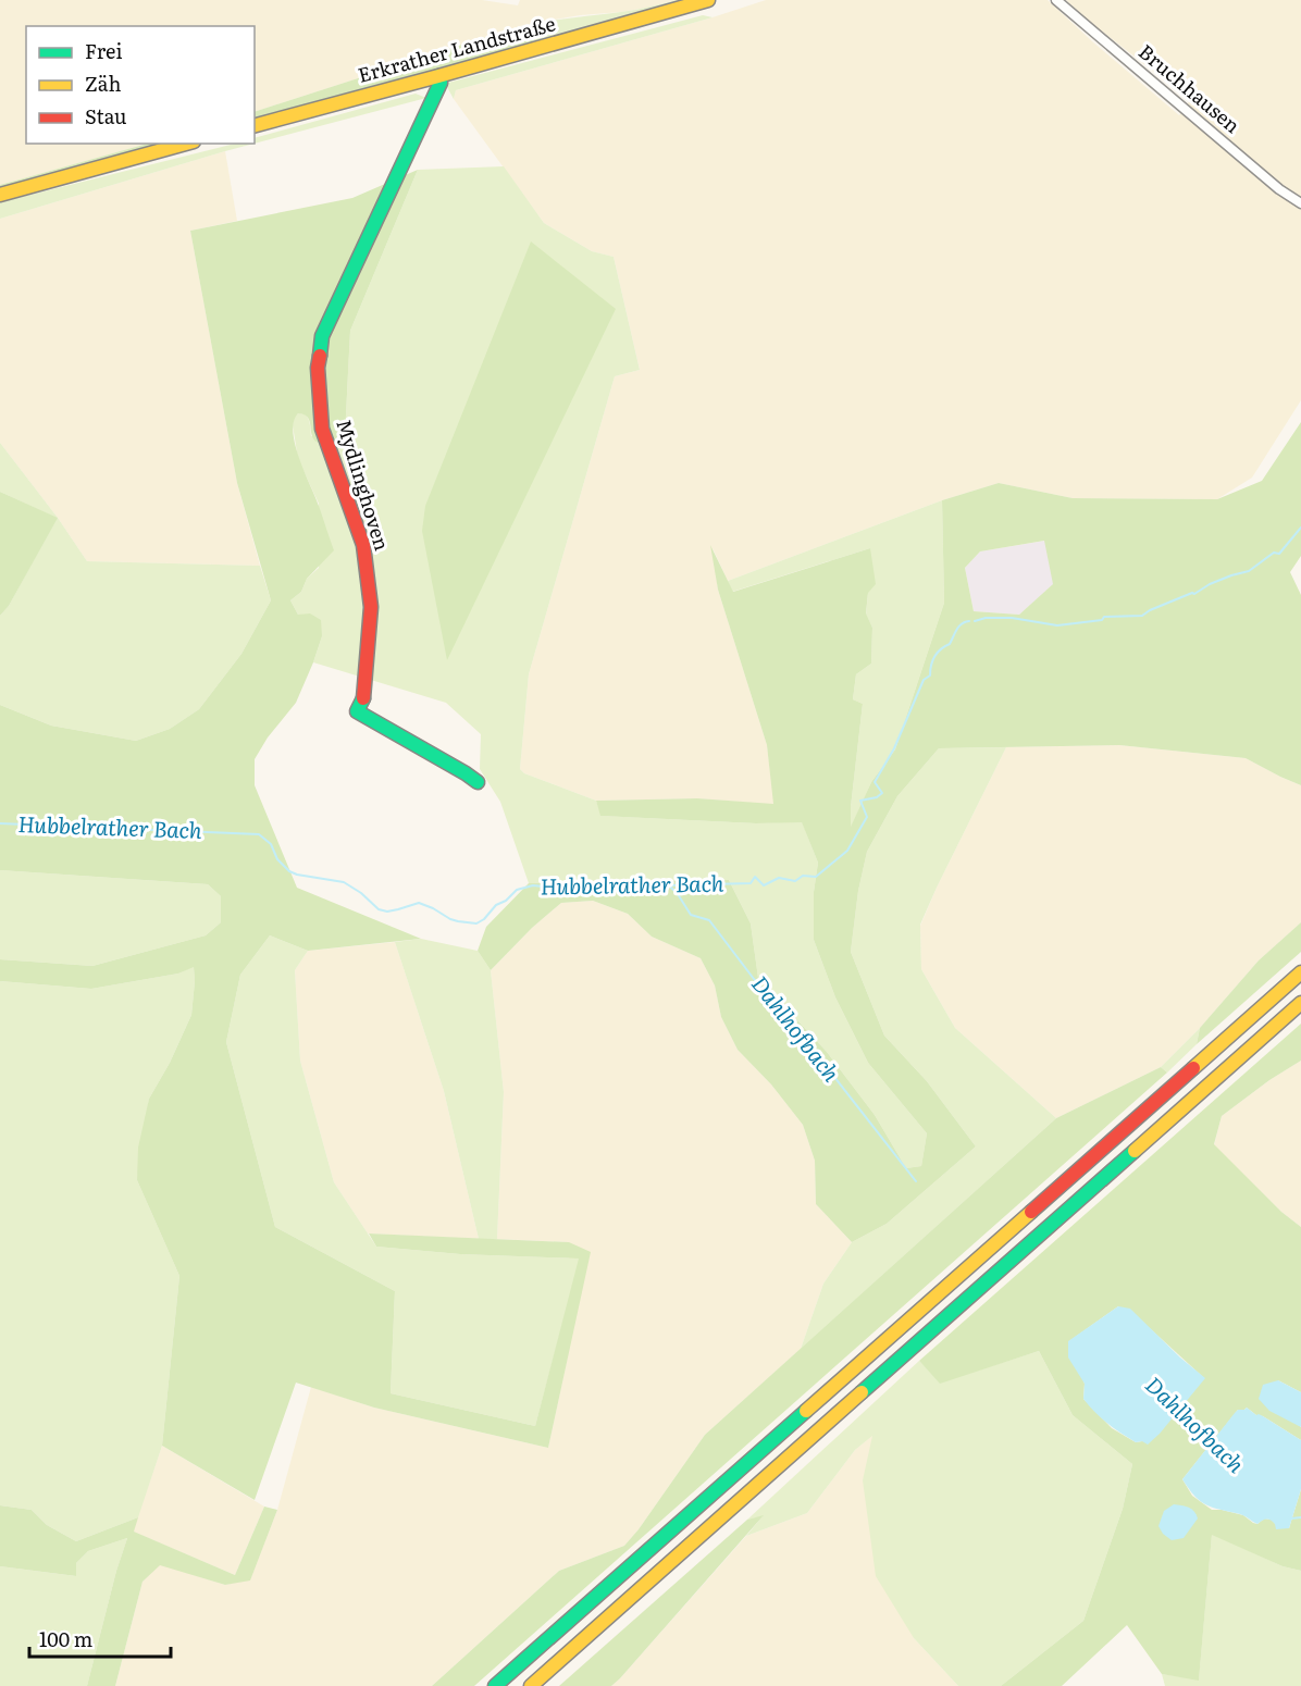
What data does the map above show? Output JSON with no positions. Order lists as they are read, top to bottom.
{
  "streets": {
    "main road": ["Erkrather Landstraße", "Mydlinghoven"],
    "street": ["Bruchhausen"]
  },
  "crossings": [
    ["Erkrather Landstraße", "Mydlinghoven"]
  ],
  "water": ["Hubbelrather Bach", "Dahlhofbach"],
  "legend": ["Frei", "Zäh", "Stau"],
  "scale_bar": "100 m"
}
